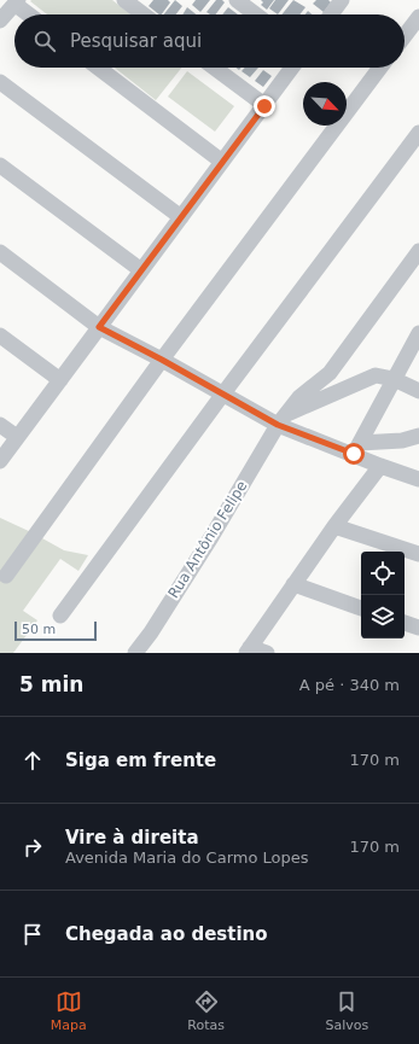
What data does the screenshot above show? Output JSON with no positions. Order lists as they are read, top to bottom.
{
  "streets": {
    "street": ["Rua Antônio Felipe"]
  },
  "scale_bar": "50 m",
  "north": "bottom right",
  "page": {
    "search": "Pesquisar aqui",
    "scale": "50 m",
    "heading": ["5 min", "A pé · 340 m"],
    "list": [
      ["Siga em frente", "170 m"],
      ["Vire à direita", "Avenida Maria do Carmo Lopes", "170 m"],
      "Chegada ao destino"
    ],
    "nav": ["Mapa", "Rotas", "Salvos"]
  }
}
